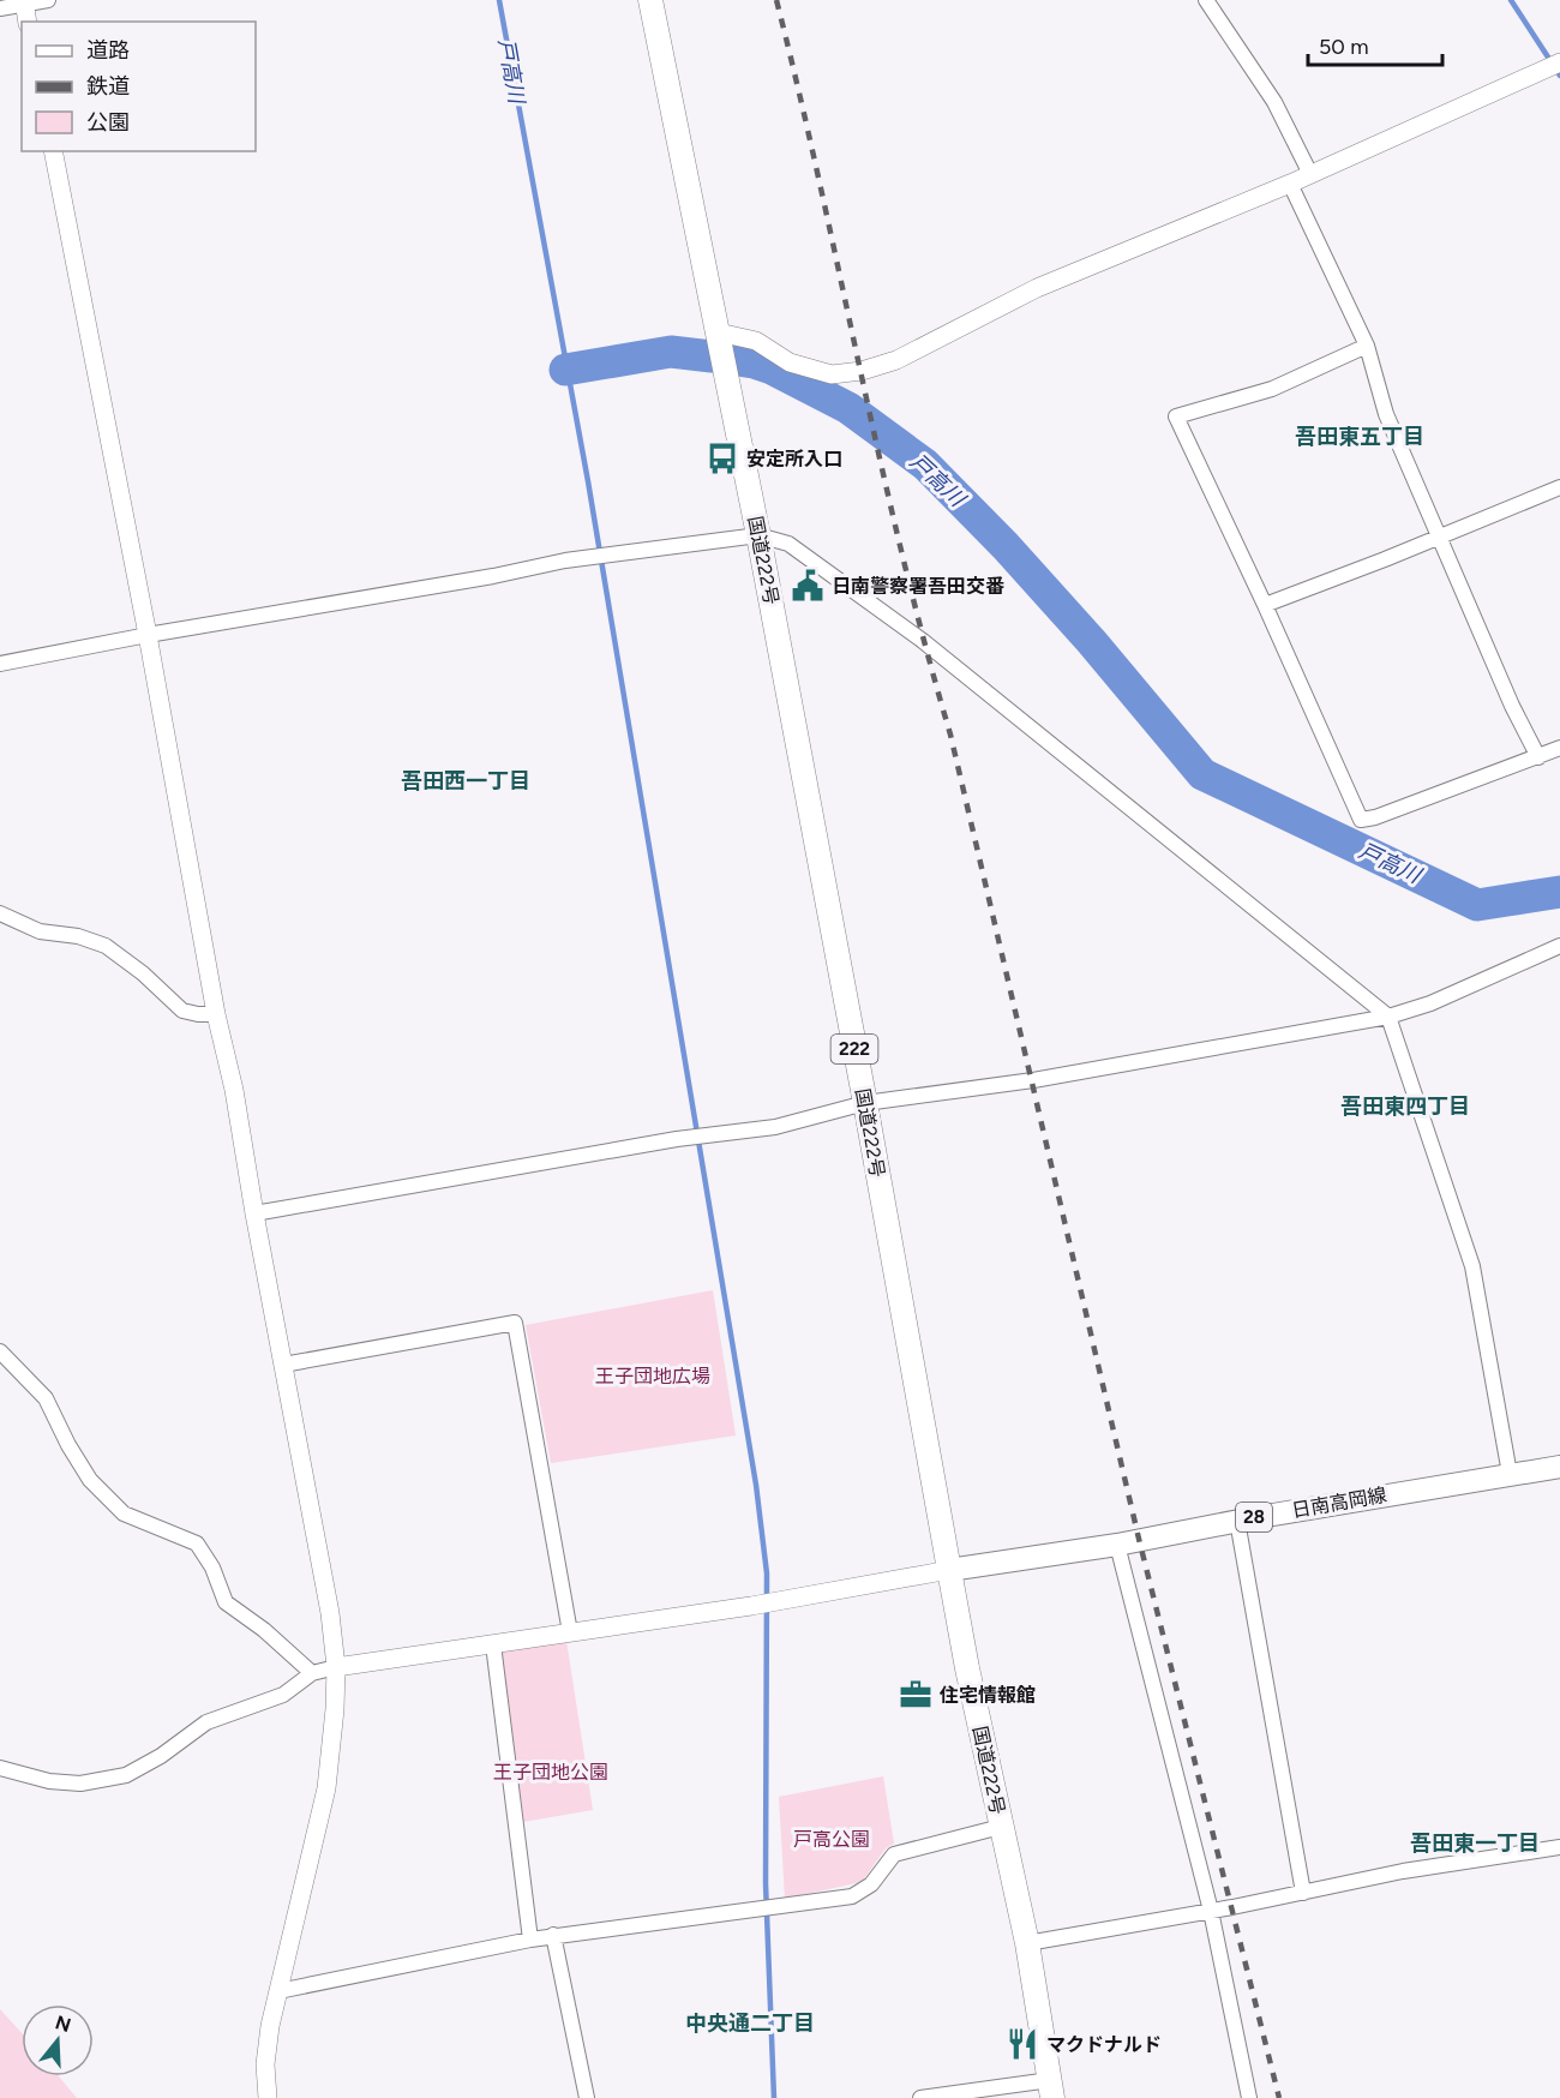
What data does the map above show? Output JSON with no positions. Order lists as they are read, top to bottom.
{
  "streets": {
    "highway": ["国道222号", "222"],
    "main road": ["日南高岡線", "28"]
  },
  "crossings": [
    ["国道222号", "日南高岡線"]
  ],
  "districts": [
    "吾田東五丁目",
    "吾田西一丁目",
    "吾田東四丁目",
    "吾田東一丁目",
    "中央通二丁目"
  ],
  "water": ["戸高川"],
  "parks": ["王子団地広場", "王子団地公園", "戸高公園"],
  "places": {
    "bus stop": ["安定所入口"],
    "public building": ["日南警察署吾田交番"],
    "office": ["住宅情報館"],
    "restaurant": ["マクドナルド"]
  },
  "legend": ["道路", "鉄道", "公園"],
  "scale_bar": "50 m",
  "north": "top"
}
